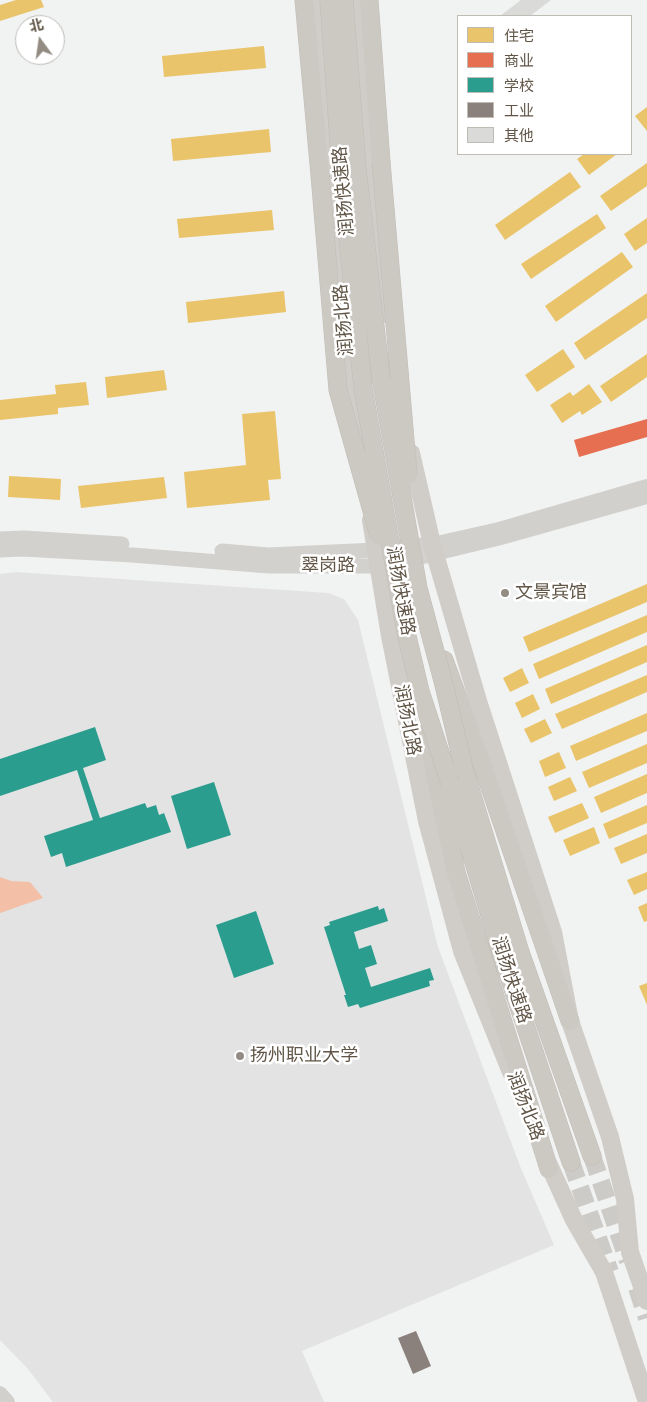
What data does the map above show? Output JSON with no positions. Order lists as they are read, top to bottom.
{
  "streets": {
    "highway": ["润扬快速路"],
    "main road": ["润扬北路", "翠岗路"]
  },
  "crossings": [
    ["润扬北路", "翠岗路"]
  ],
  "places": ["文景宾馆", "扬州职业大学"],
  "legend": [
    "住宅",
    "商业",
    "学校",
    "工业",
    "其他"
  ],
  "north": "top"
}
